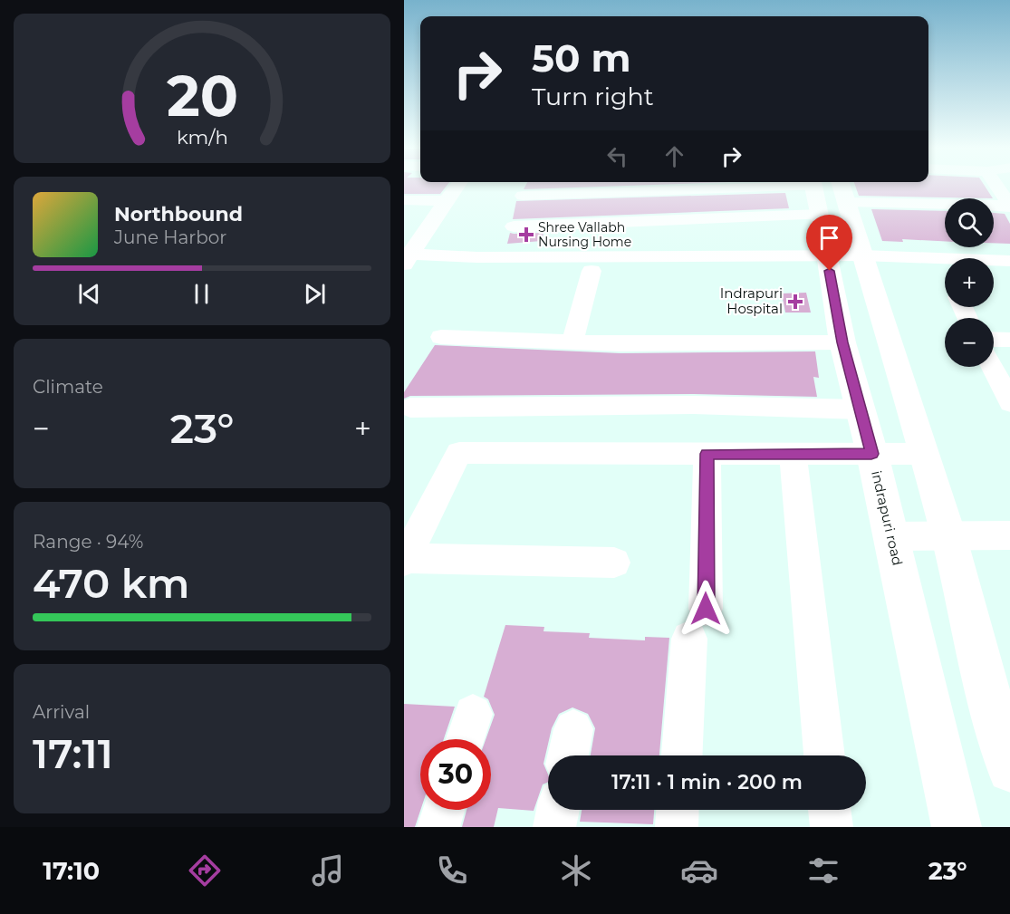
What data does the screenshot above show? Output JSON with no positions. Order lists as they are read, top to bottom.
{
  "streets": {
    "main road": ["indrapuri road"]
  },
  "places": {
    "health": ["Shree Vallabh Nursing Home", "Indrapuri Hospital"]
  },
  "page": {
    "turn": ["50 m", "Turn right"],
    "song": ["Northbound", "June Harbor"],
    "map_buttons": ["+", "−"],
    "tile": [
      "Climate",
      ["Range · 94%", "470 km"],
      ["Arrival", "17:11"]
    ],
    "heat": ["−", "23°", "+"],
    "limit": "30",
    "trip": "17:11 · 1 min · 200 m",
    "tabs": ["17:10", "23°"],
    "gauge": ["20", "km/h"]
  }
}
